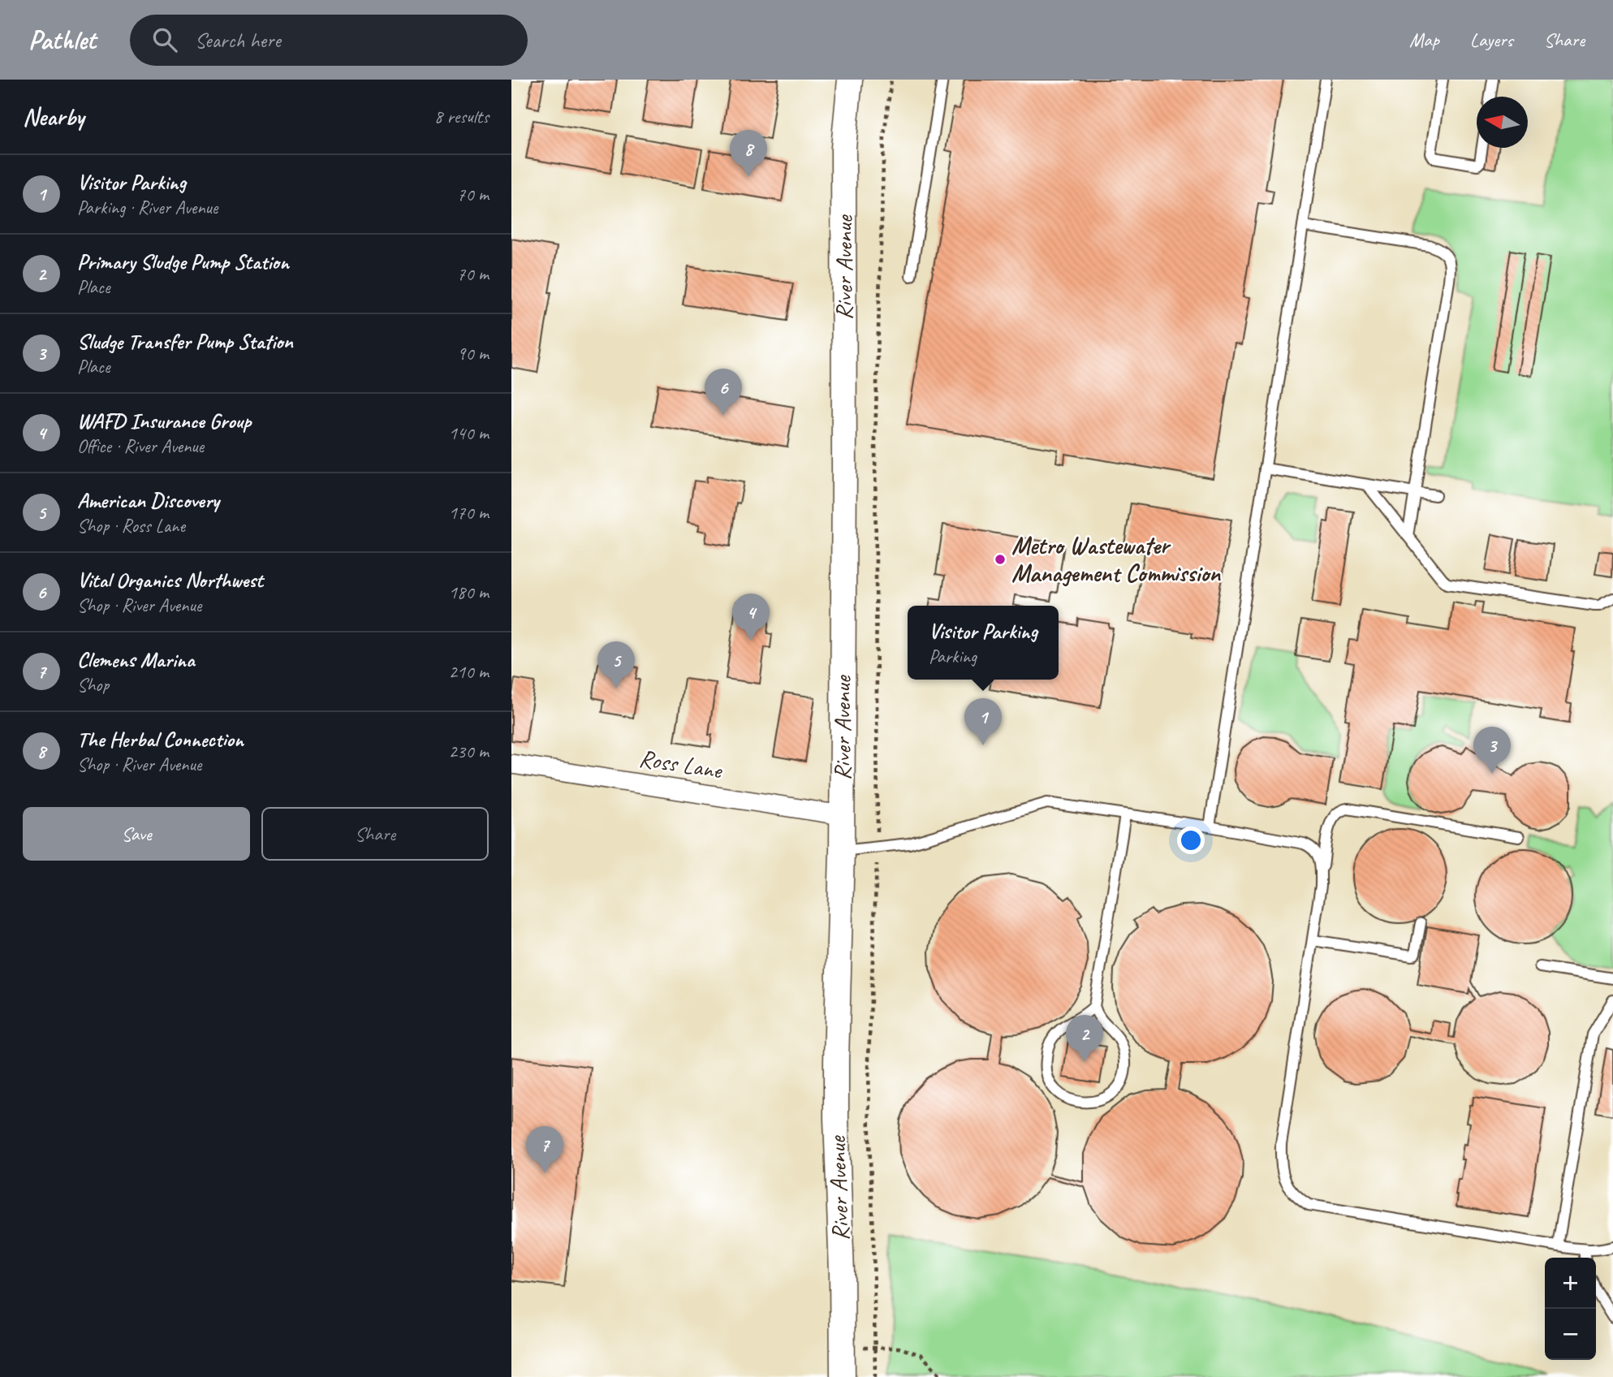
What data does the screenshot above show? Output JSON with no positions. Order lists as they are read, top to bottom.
{
  "streets": {
    "street": ["River Avenue", "Ross Lane"]
  },
  "crossings": [
    ["River Avenue", "Ross Lane"]
  ],
  "places": ["Metro Wastewater Management Commission"],
  "north": "left",
  "page": {
    "header": "Pathlet",
    "search": "Search here",
    "nav": ["Map", "Layers", "Share"],
    "heading": ["Nearby", "8 results"],
    "pins": [
      "8",
      "6",
      "4",
      "5",
      "1",
      "3",
      "2",
      "7"
    ],
    "list": [
      {
        "mark": "1",
        "name": "Visitor Parking",
        "note": "Parking · River Avenue",
        "value": "70 m"
      },
      {
        "mark": "2",
        "name": "Primary Sludge Pump Station",
        "note": "Place",
        "value": "70 m"
      },
      {
        "mark": "3",
        "name": "Sludge Transfer Pump Station",
        "note": "Place",
        "value": "90 m"
      },
      {
        "mark": "4",
        "name": "WAFD Insurance Group",
        "note": "Office · River Avenue",
        "value": "140 m"
      },
      {
        "mark": "5",
        "name": "American Discovery",
        "note": "Shop · Ross Lane",
        "value": "170 m"
      },
      {
        "mark": "6",
        "name": "Vital Organics Northwest",
        "note": "Shop · River Avenue",
        "value": "180 m"
      },
      {
        "mark": "7",
        "name": "Clemens Marina",
        "note": "Shop",
        "value": "210 m"
      },
      {
        "mark": "8",
        "name": "The Herbal Connection",
        "note": "Shop · River Avenue",
        "value": "230 m"
      }
    ],
    "popup": ["Visitor Parking", "Parking"],
    "buttons": ["Save", "Share"],
    "map_buttons": ["+", "−"]
  }
}
